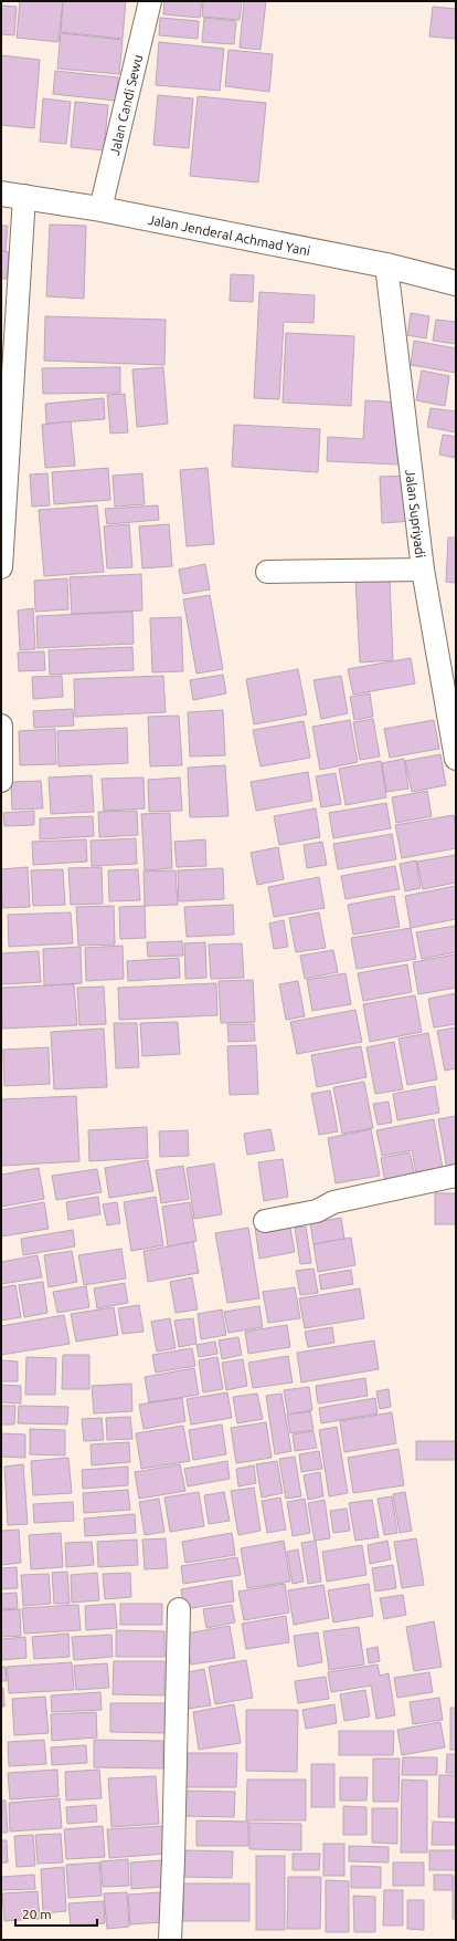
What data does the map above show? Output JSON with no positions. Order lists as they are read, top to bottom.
{
  "streets": {
    "main road": ["Jalan Jenderal Achmad Yani"],
    "street": ["Jalan Candi Sewu", "Jalan Supriyadi"]
  },
  "crossings": [
    ["Jalan Candi Sewu", "Jalan Jenderal Achmad Yani"],
    ["Jalan Jenderal Achmad Yani", "Jalan Supriyadi"]
  ],
  "scale_bar": "20 m"
}
